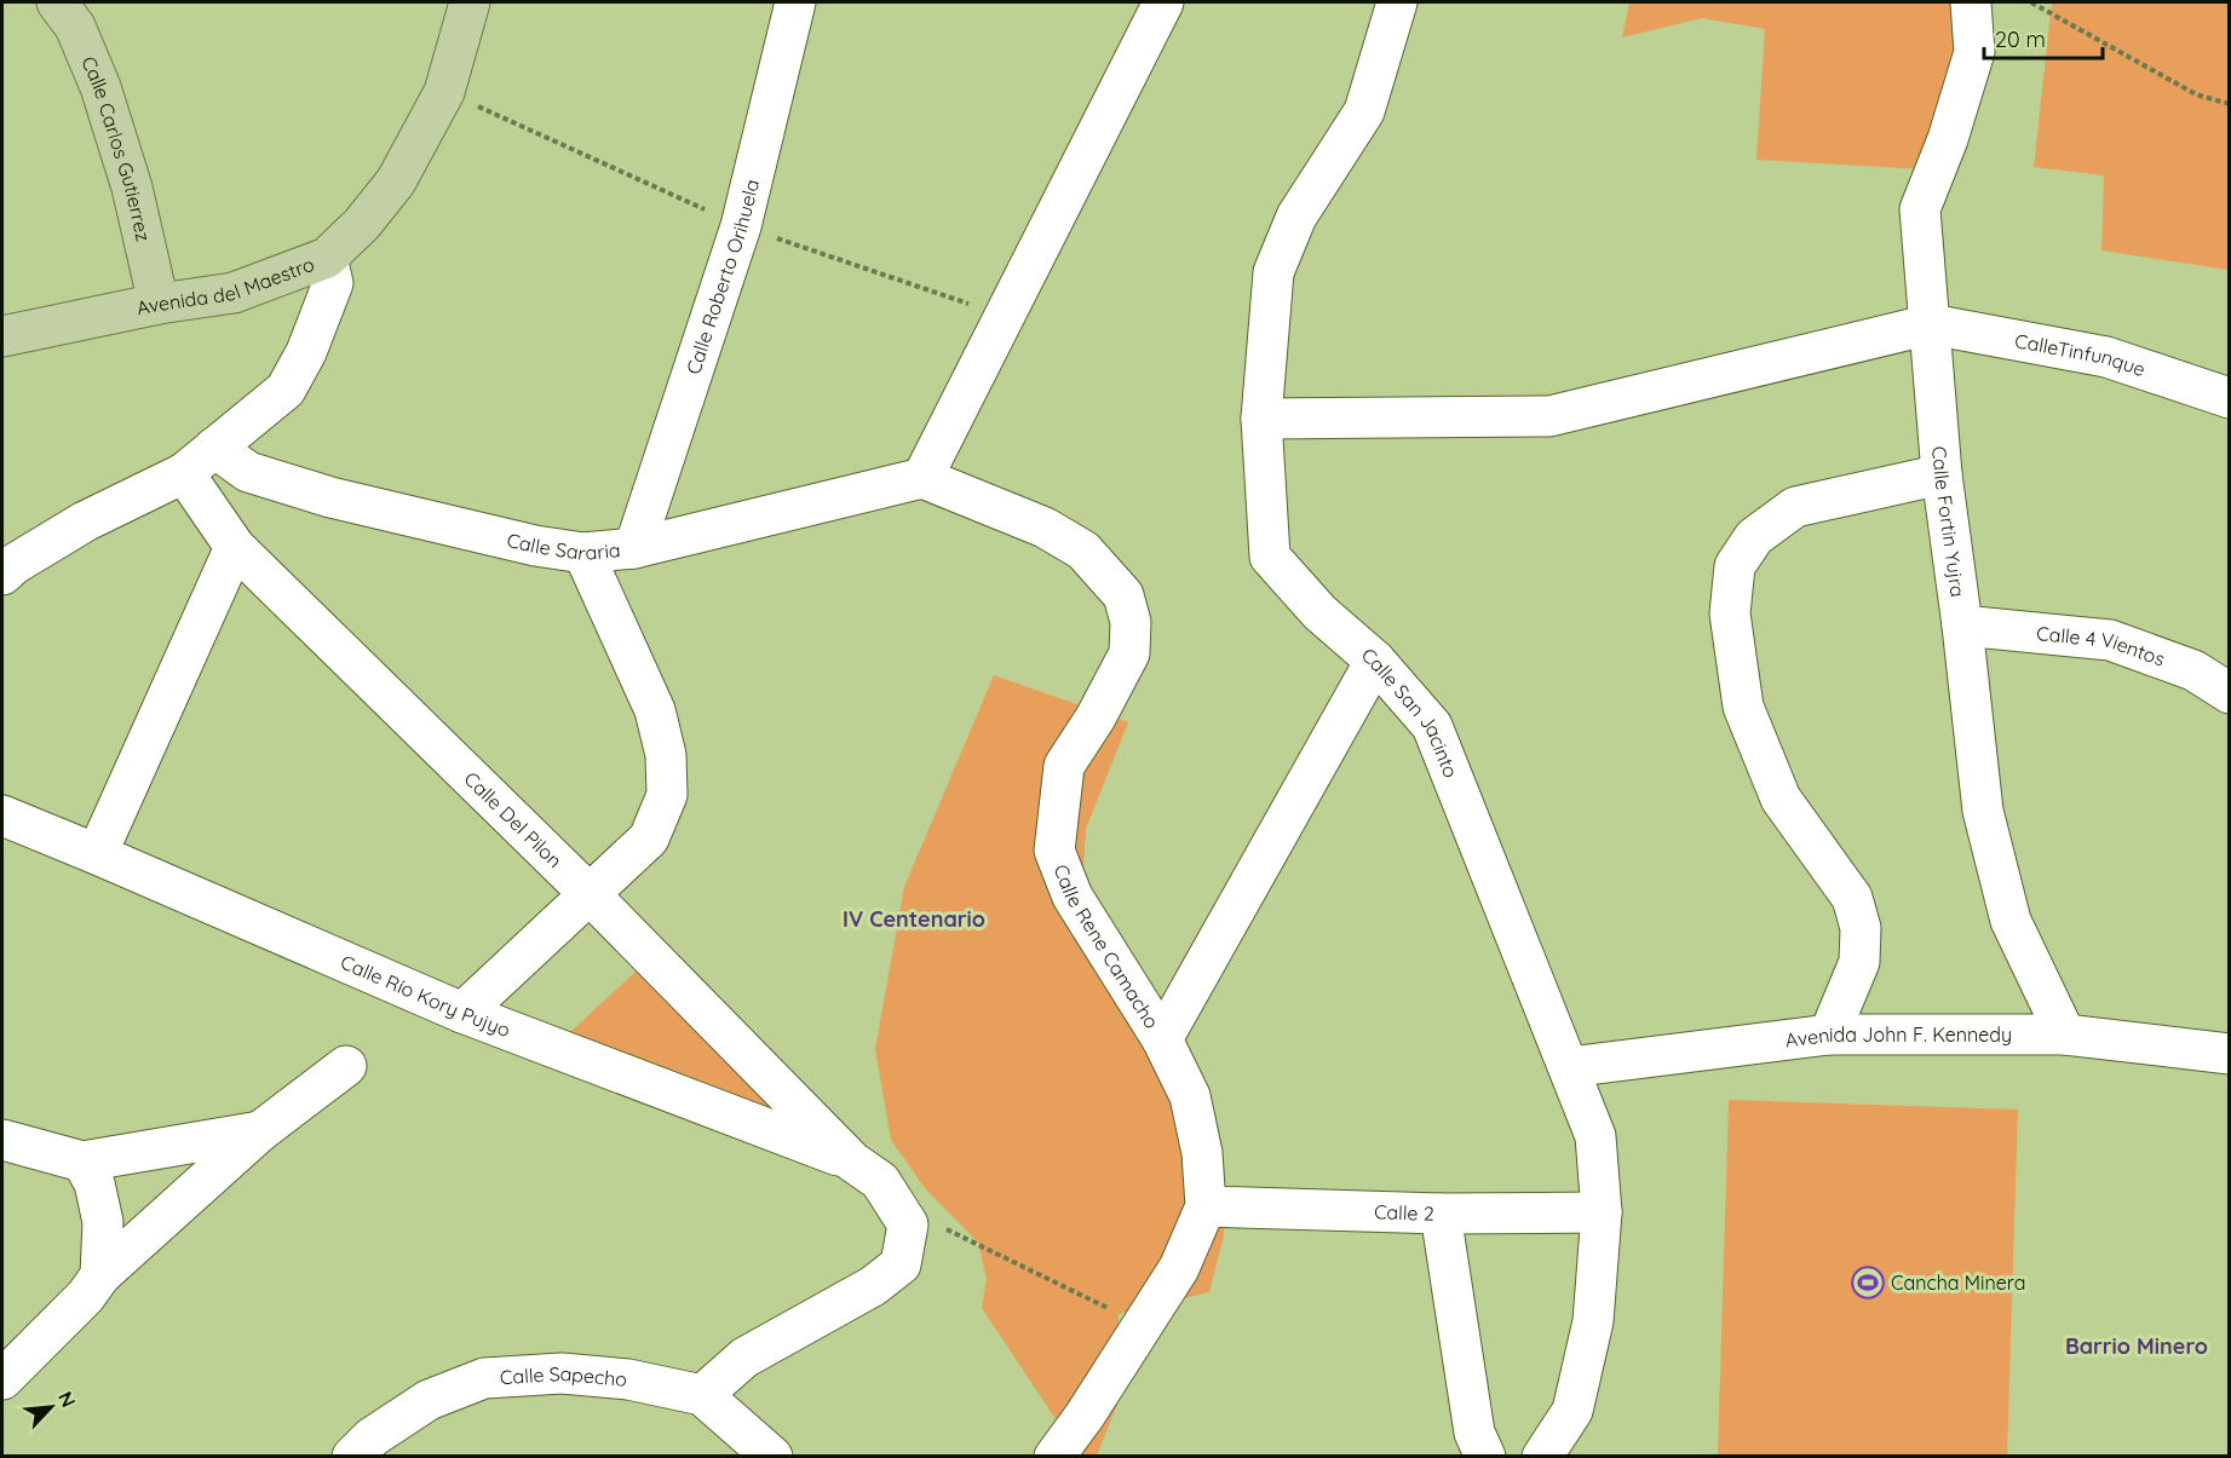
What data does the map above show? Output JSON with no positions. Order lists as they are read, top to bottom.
{
  "streets": {
    "main road": ["Calle Carlos Gutierrez", "Avenida del Maestro"],
    "street": [
      "Calle Roberto Orihuela",
      "CalleTinfunque",
      "Calle Fortin Yujra",
      "Calle Sararia",
      "Calle 4 Vientos",
      "Calle San Jacinto",
      "Calle Del Pilon",
      "Calle Rene Camacho",
      "Calle Río Kory Pujyo",
      "Avenida John F. Kennedy",
      "Calle 2",
      "Calle Sapecho"
    ]
  },
  "crossings": [
    ["Calle Carlos Gutierrez", "Avenida del Maestro"],
    ["Calle Roberto Orihuela", "Calle Sararia"],
    ["CalleTinfunque", "Calle Fortin Yujra"],
    ["Calle Fortin Yujra", "Calle 4 Vientos"],
    ["Calle Fortin Yujra", "Avenida John F. Kennedy"],
    ["Calle Sararia", "Calle Rene Camacho"],
    ["Calle San Jacinto", "Avenida John F. Kennedy"],
    ["Calle San Jacinto", "Calle 2"],
    ["Calle Del Pilon", "Calle Río Kory Pujyo"],
    ["Calle Rene Camacho", "Calle 2"]
  ],
  "districts": ["IV Centenario", "Barrio Minero"],
  "places": {
    "sports": ["Cancha Minera"]
  },
  "scale_bar": "20 m",
  "north": "top right"
}
